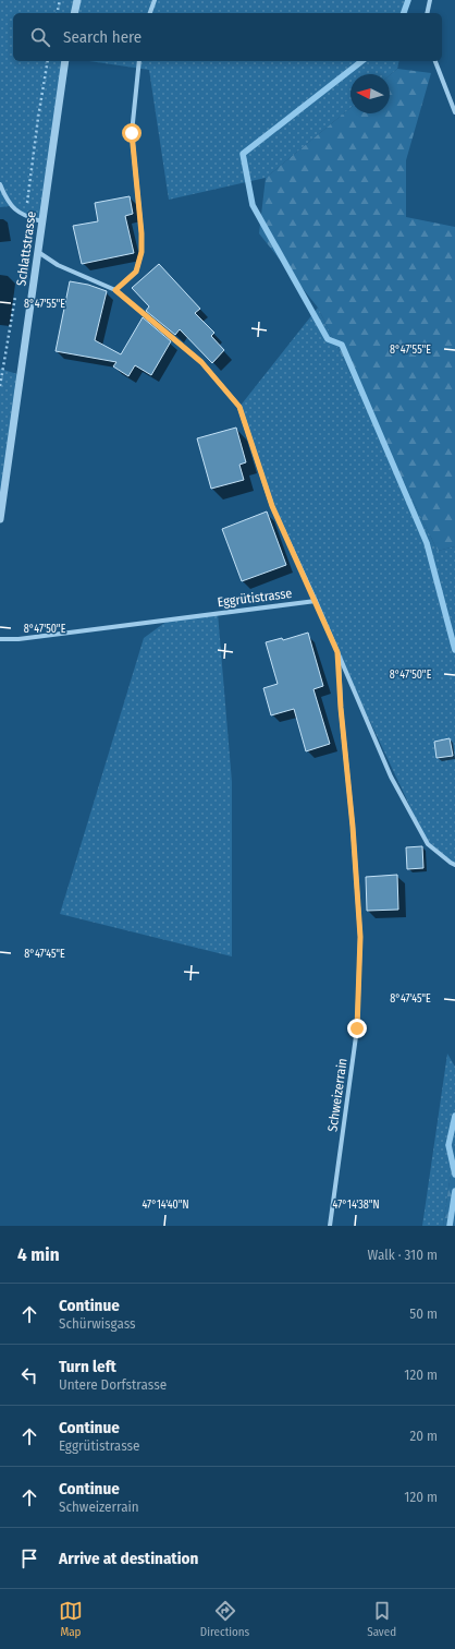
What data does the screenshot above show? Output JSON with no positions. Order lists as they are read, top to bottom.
{
  "streets": {
    "street": ["Schlattstrasse", "Eggrütistrasse", "Schweizerrain"]
  },
  "north": "left",
  "page": {
    "search": "Search here",
    "heading": ["4 min", "Walk · 310 m"],
    "list": [
      ["Continue", "Schürwisgass", "50 m"],
      ["Turn left", "Untere Dorfstrasse", "120 m"],
      ["Continue", "Eggrütistrasse", "20 m"],
      ["Continue", "Schweizerrain", "120 m"],
      "Arrive at destination"
    ],
    "nav": ["Map", "Directions", "Saved"]
  },
  "coordinates": [
    "8°47'55\"E",
    "8°47'50\"E",
    "8°47'45\"E",
    "47°14'40\"N",
    "47°14'38\"N"
  ]
}
